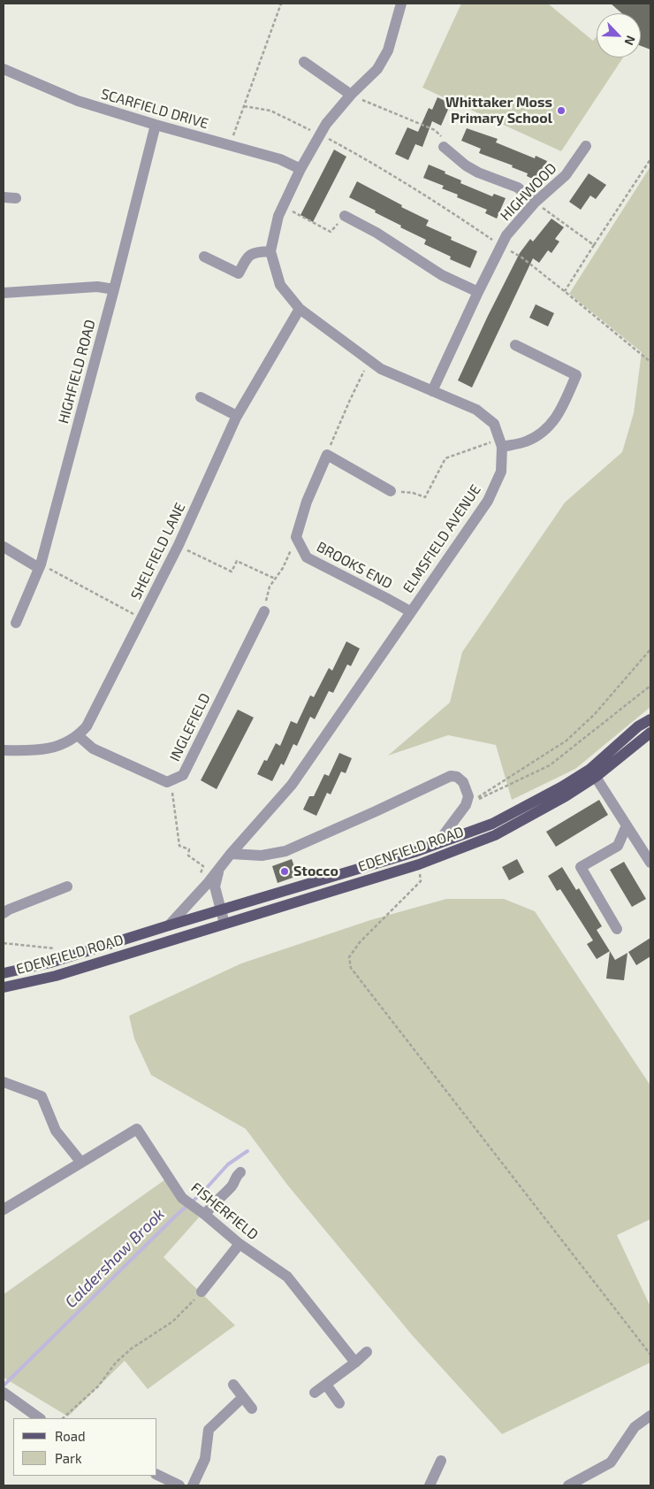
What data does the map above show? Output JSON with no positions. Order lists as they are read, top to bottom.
{
  "streets": {
    "main road": ["EDENFIELD ROAD"],
    "street": [
      "SCARFIELD DRIVE",
      "HIGHWOOD",
      "HIGHFIELD ROAD",
      "ELMSFIELD AVENUE",
      "SHELFIELD LANE",
      "BROOKS END",
      "INGLEFIELD",
      "FISHERFIELD"
    ]
  },
  "crossings": [
    ["SCARFIELD DRIVE", "HIGHFIELD ROAD"],
    ["SCARFIELD DRIVE", "ELMSFIELD AVENUE"],
    ["HIGHWOOD", "ELMSFIELD AVENUE"],
    ["ELMSFIELD AVENUE", "SHELFIELD LANE"],
    ["ELMSFIELD AVENUE", "BROOKS END"],
    ["ELMSFIELD AVENUE", "EDENFIELD ROAD"],
    ["SHELFIELD LANE", "INGLEFIELD"]
  ],
  "water": ["Caldershaw Brook"],
  "places": ["Whittaker Moss Primary School", "Stocco"],
  "legend": ["Road", "Park"],
  "north": "bottom right"
}
